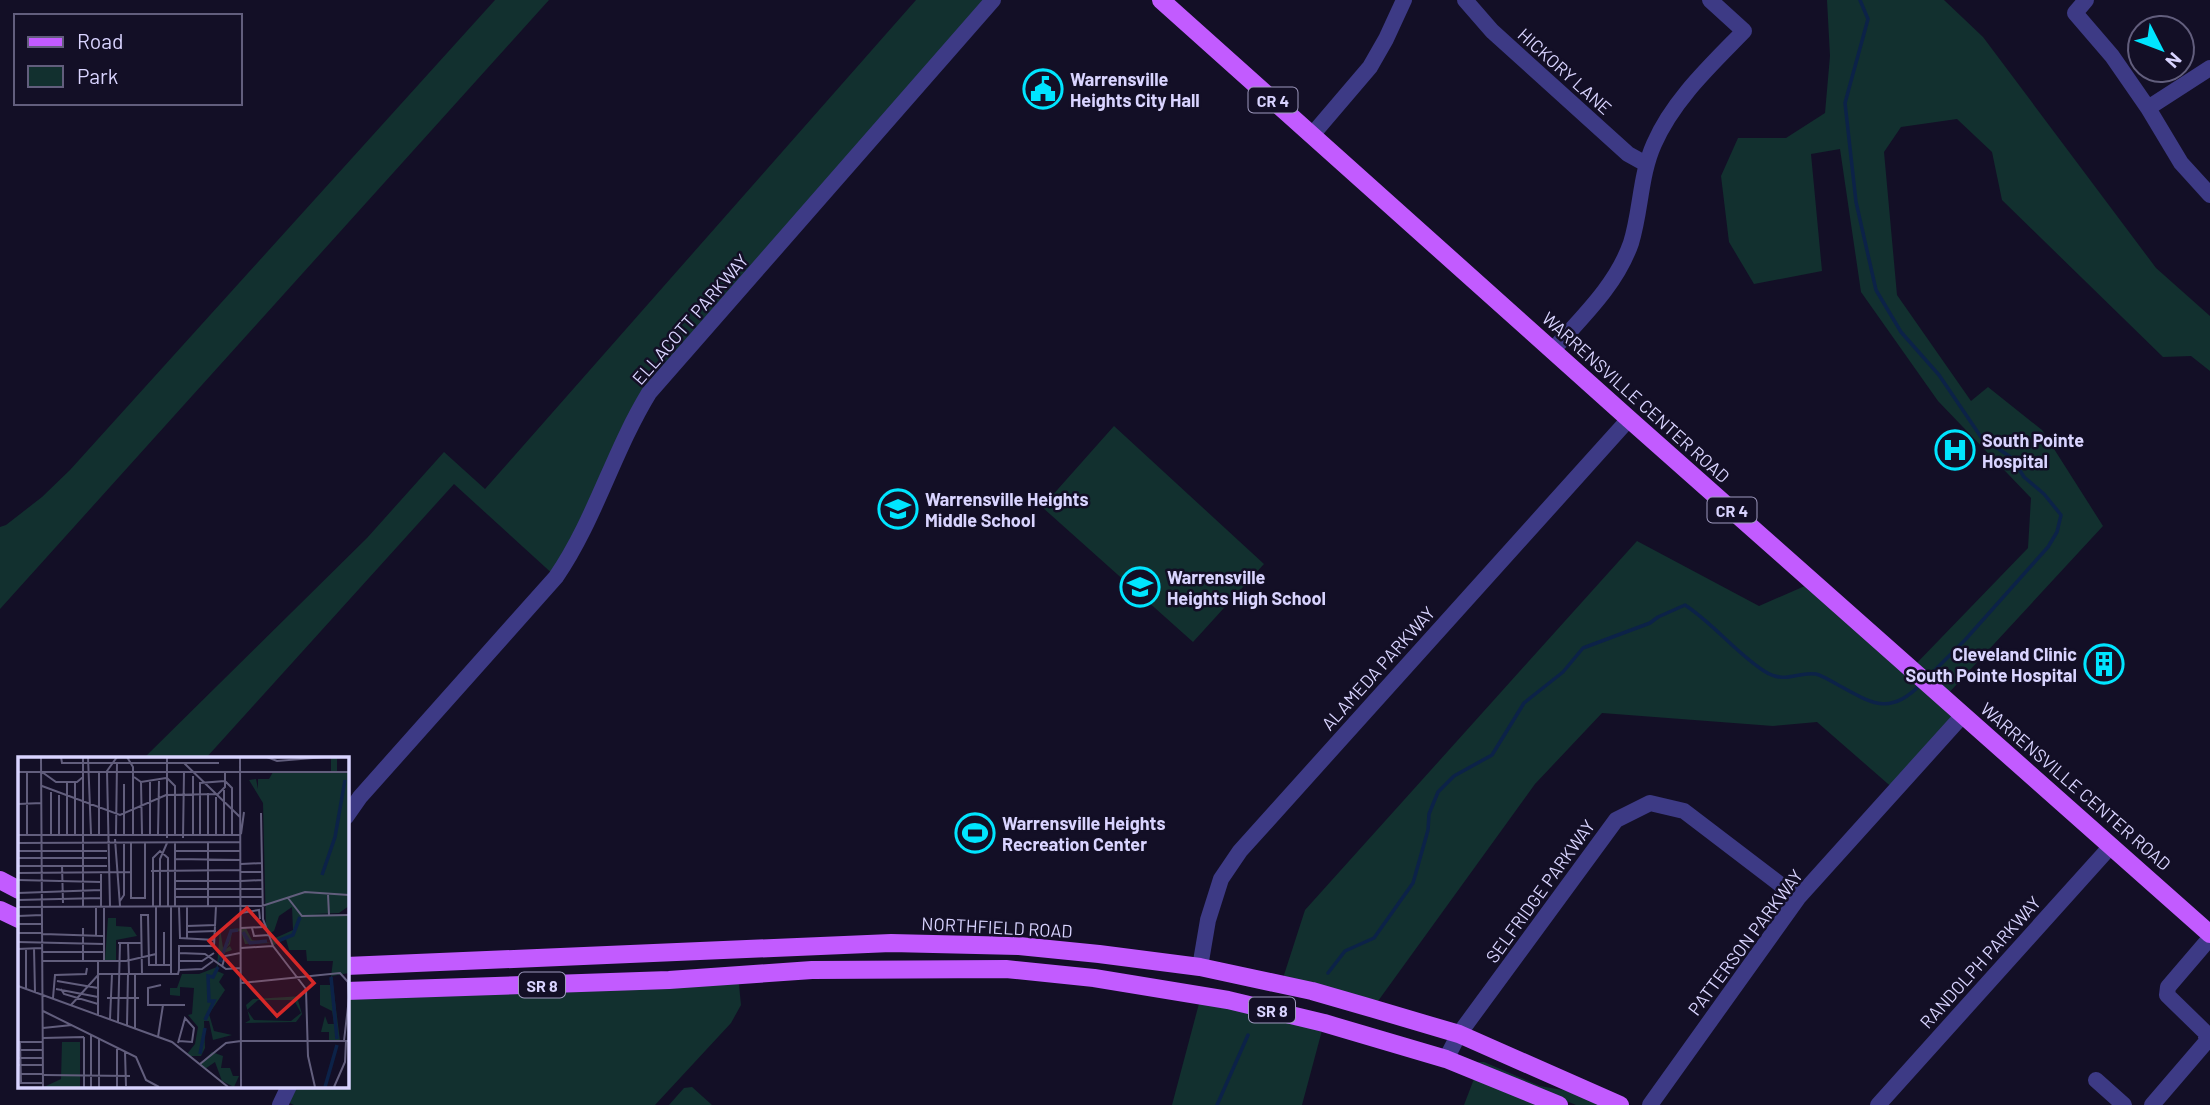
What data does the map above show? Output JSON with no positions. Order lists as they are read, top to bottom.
{
  "streets": {
    "main road": [
      "CR 4",
      "WARRENSVILLE CENTER ROAD",
      "NORTHFIELD ROAD",
      "SR 8"
    ],
    "street": [
      "HICKORY LANE",
      "ELLACOTT PARKWAY",
      "ALAMEDA PARKWAY",
      "SELFRIDGE PARKWAY",
      "PATTERSON PARKWAY",
      "RANDOLPH PARKWAY"
    ]
  },
  "crossings": [
    ["WARRENSVILLE CENTER ROAD", "ALAMEDA PARKWAY"],
    ["WARRENSVILLE CENTER ROAD", "PATTERSON PARKWAY"],
    ["WARRENSVILLE CENTER ROAD", "RANDOLPH PARKWAY"],
    ["ALAMEDA PARKWAY", "NORTHFIELD ROAD"],
    ["SELFRIDGE PARKWAY", "NORTHFIELD ROAD"],
    ["SELFRIDGE PARKWAY", "PATTERSON PARKWAY"],
    ["SELFRIDGE PARKWAY", "SR 8"]
  ],
  "places": {
    "public building": ["Warrensville Heights City Hall"],
    "hospital": ["South Pointe Hospital"],
    "school or university": ["Warrensville Heights Middle School", "Warrensville Heights High School"],
    "building": ["Cleveland Clinic South Pointe Hospital"],
    "sports": ["Warrensville Heights Recreation Center"]
  },
  "legend": ["Road", "Park"],
  "north": "bottom right"
}
